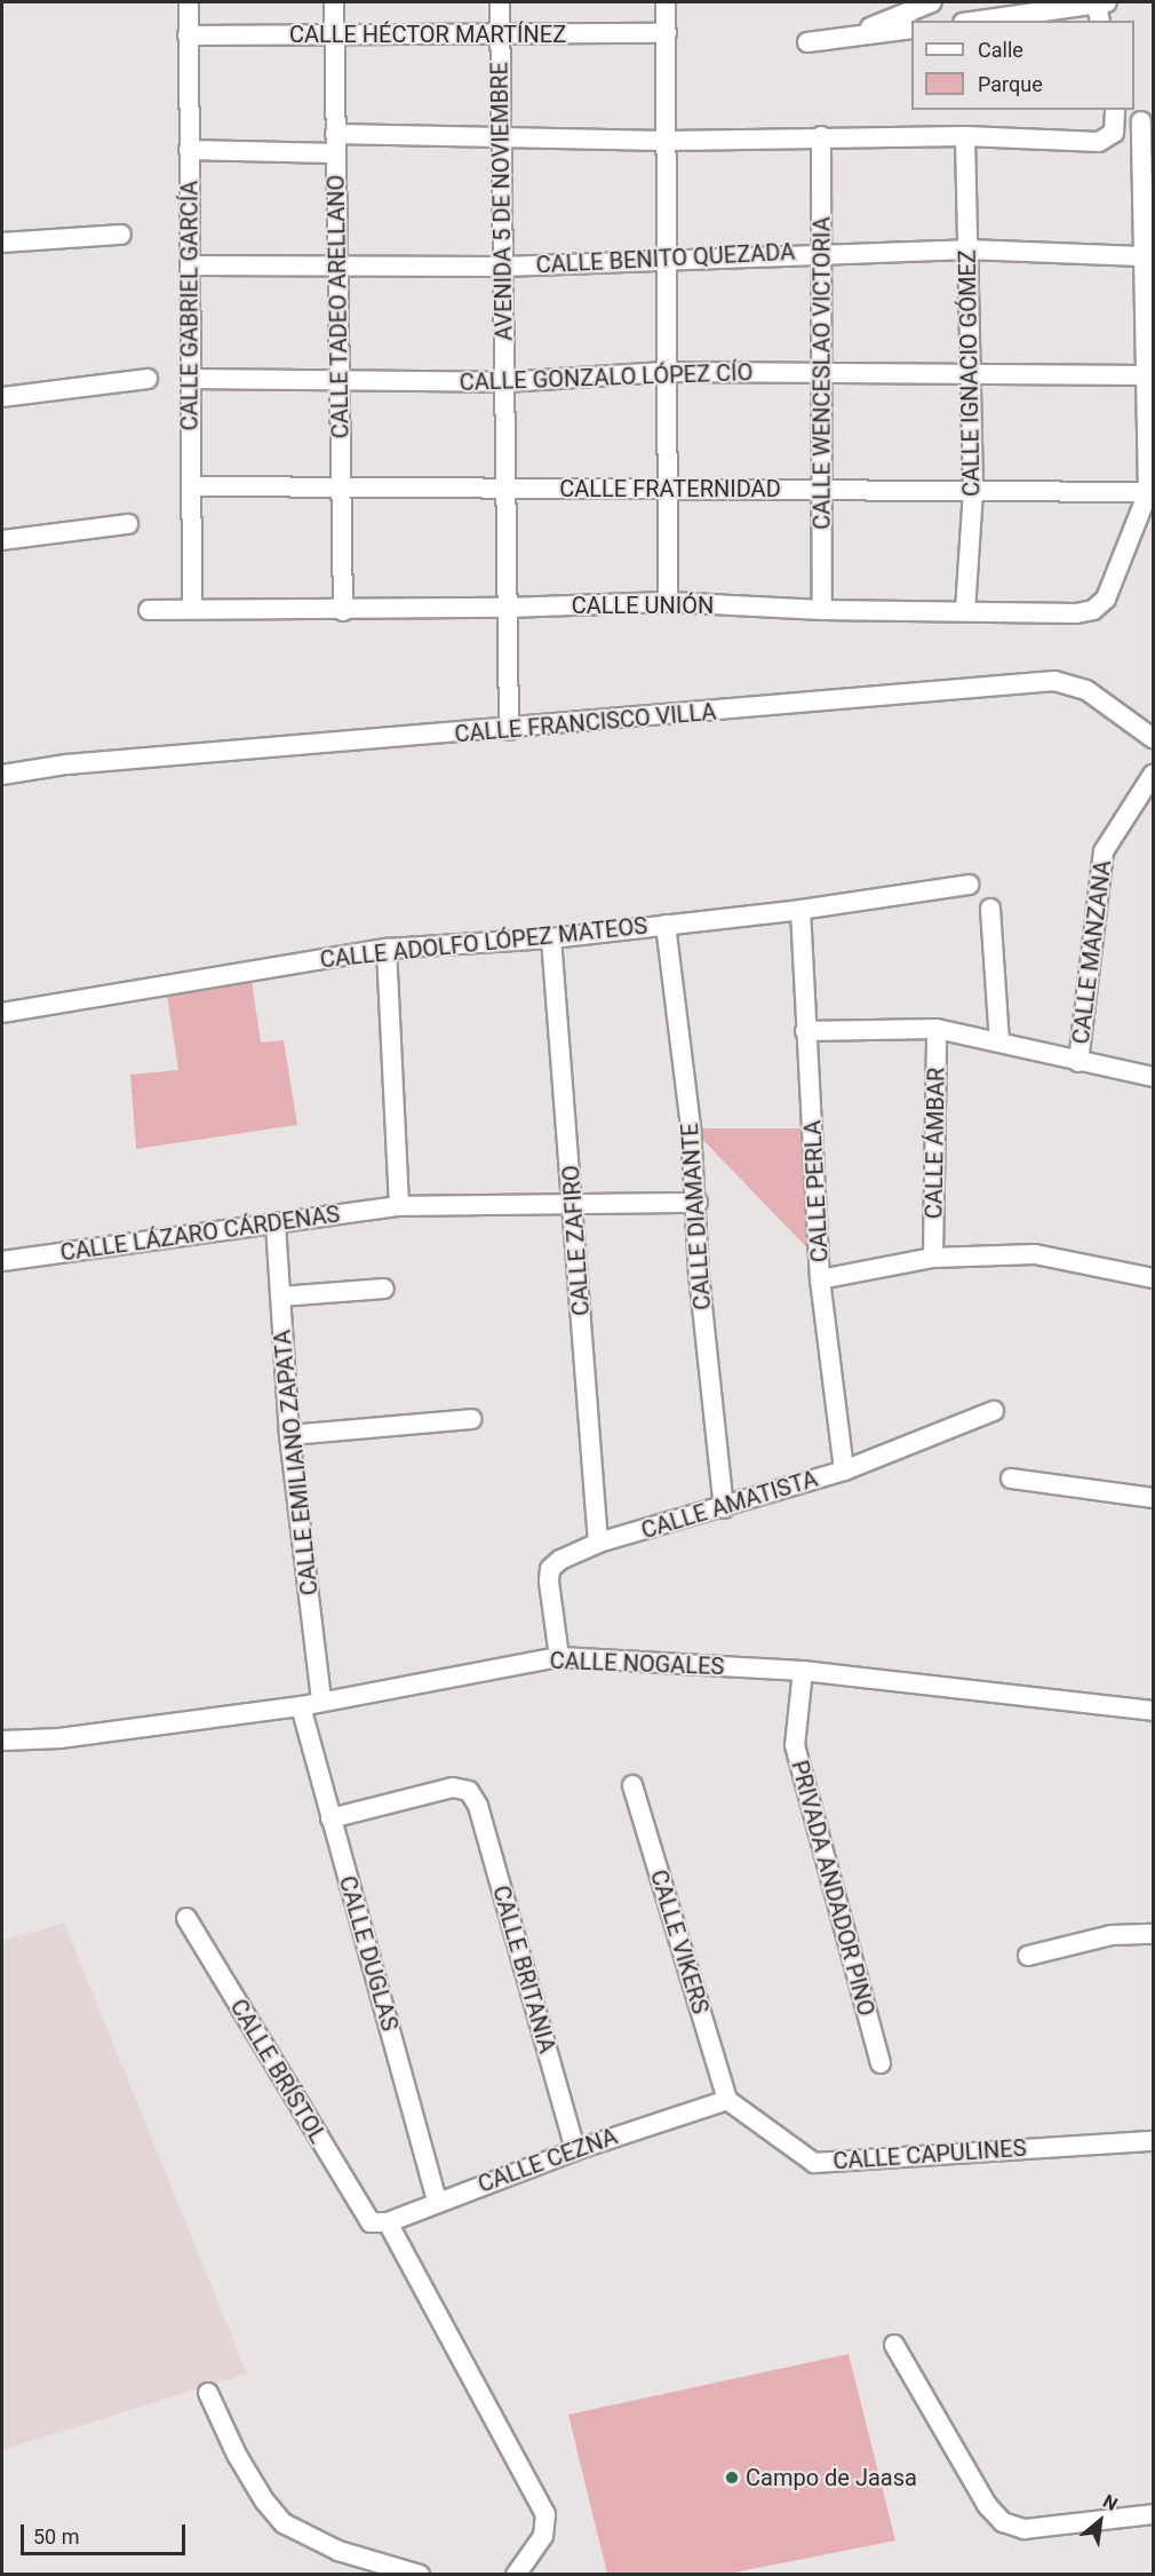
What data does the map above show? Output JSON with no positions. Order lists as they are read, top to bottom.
{
  "streets": {
    "street": [
      "CALLE HÉCTOR MARTÍNEZ",
      "AVENIDA 5 DE NOVIEMBRE",
      "CALLE BENITO QUEZADA",
      "CALLE GABRIEL GARCÍA",
      "CALLE TADEO ARELLANO",
      "CALLE WENCESLAO VICTORIA",
      "CALLE IGNACIO GÓMEZ",
      "CALLE GONZALO LÓPEZ CÍO",
      "CALLE FRATERNIDAD",
      "CALLE UNIÓN",
      "CALLE FRANCISCO VILLA",
      "CALLE ADOLFO LÓPEZ MATEOS",
      "CALLE MANZANA",
      "CALLE ÁMBAR",
      "CALLE PERLA",
      "CALLE DIAMANTE",
      "CALLE LÁZARO CÁRDENAS",
      "CALLE ZAFIRO",
      "CALLE EMILIANO ZAPATA",
      "CALLE AMATISTA",
      "CALLE NOGALES",
      "PRIVADA ANDADOR PINO",
      "CALLE VIKERS",
      "CALLE DUGLAS",
      "CALLE BRITANIA",
      "CALLE BRÍSTOL",
      "CALLE CAPULINES",
      "CALLE CEZNA"
    ]
  },
  "crossings": [
    ["CALLE HÉCTOR MARTÍNEZ", "AVENIDA 5 DE NOVIEMBRE"],
    ["CALLE HÉCTOR MARTÍNEZ", "CALLE GABRIEL GARCÍA"],
    ["CALLE HÉCTOR MARTÍNEZ", "CALLE TADEO ARELLANO"],
    ["AVENIDA 5 DE NOVIEMBRE", "CALLE BENITO QUEZADA"],
    ["AVENIDA 5 DE NOVIEMBRE", "CALLE GONZALO LÓPEZ CÍO"],
    ["AVENIDA 5 DE NOVIEMBRE", "CALLE FRATERNIDAD"],
    ["AVENIDA 5 DE NOVIEMBRE", "CALLE UNIÓN"],
    ["AVENIDA 5 DE NOVIEMBRE", "CALLE FRANCISCO VILLA"],
    ["CALLE BENITO QUEZADA", "CALLE GABRIEL GARCÍA"],
    ["CALLE BENITO QUEZADA", "CALLE TADEO ARELLANO"],
    ["CALLE BENITO QUEZADA", "CALLE WENCESLAO VICTORIA"],
    ["CALLE BENITO QUEZADA", "CALLE IGNACIO GÓMEZ"],
    ["CALLE GABRIEL GARCÍA", "CALLE GONZALO LÓPEZ CÍO"],
    ["CALLE GABRIEL GARCÍA", "CALLE FRATERNIDAD"],
    ["CALLE GABRIEL GARCÍA", "CALLE UNIÓN"],
    ["CALLE TADEO ARELLANO", "CALLE GONZALO LÓPEZ CÍO"],
    ["CALLE TADEO ARELLANO", "CALLE FRATERNIDAD"],
    ["CALLE TADEO ARELLANO", "CALLE UNIÓN"],
    ["CALLE WENCESLAO VICTORIA", "CALLE GONZALO LÓPEZ CÍO"],
    ["CALLE WENCESLAO VICTORIA", "CALLE FRATERNIDAD"],
    ["CALLE WENCESLAO VICTORIA", "CALLE UNIÓN"],
    ["CALLE IGNACIO GÓMEZ", "CALLE GONZALO LÓPEZ CÍO"],
    ["CALLE IGNACIO GÓMEZ", "CALLE FRATERNIDAD"],
    ["CALLE IGNACIO GÓMEZ", "CALLE UNIÓN"],
    ["CALLE FRATERNIDAD", "CALLE UNIÓN"],
    ["CALLE ADOLFO LÓPEZ MATEOS", "CALLE PERLA"],
    ["CALLE ADOLFO LÓPEZ MATEOS", "CALLE DIAMANTE"],
    ["CALLE ADOLFO LÓPEZ MATEOS", "CALLE ZAFIRO"],
    ["CALLE PERLA", "CALLE AMATISTA"],
    ["CALLE DIAMANTE", "CALLE LÁZARO CÁRDENAS"],
    ["CALLE DIAMANTE", "CALLE AMATISTA"],
    ["CALLE LÁZARO CÁRDENAS", "CALLE ZAFIRO"],
    ["CALLE LÁZARO CÁRDENAS", "CALLE EMILIANO ZAPATA"],
    ["CALLE ZAFIRO", "CALLE AMATISTA"],
    ["CALLE EMILIANO ZAPATA", "CALLE NOGALES"],
    ["CALLE AMATISTA", "CALLE NOGALES"],
    ["CALLE NOGALES", "PRIVADA ANDADOR PINO"],
    ["CALLE NOGALES", "CALLE DUGLAS"],
    ["CALLE VIKERS", "CALLE CAPULINES"],
    ["CALLE VIKERS", "CALLE CEZNA"],
    ["CALLE DUGLAS", "CALLE BRITANIA"],
    ["CALLE DUGLAS", "CALLE CEZNA"],
    ["CALLE BRITANIA", "CALLE CEZNA"],
    ["CALLE BRÍSTOL", "CALLE CEZNA"],
    ["CALLE CAPULINES", "CALLE CEZNA"]
  ],
  "places": ["Campo de Jaasa"],
  "legend": ["Calle", "Parque"],
  "scale_bar": "50 m",
  "north": "top right"
}
